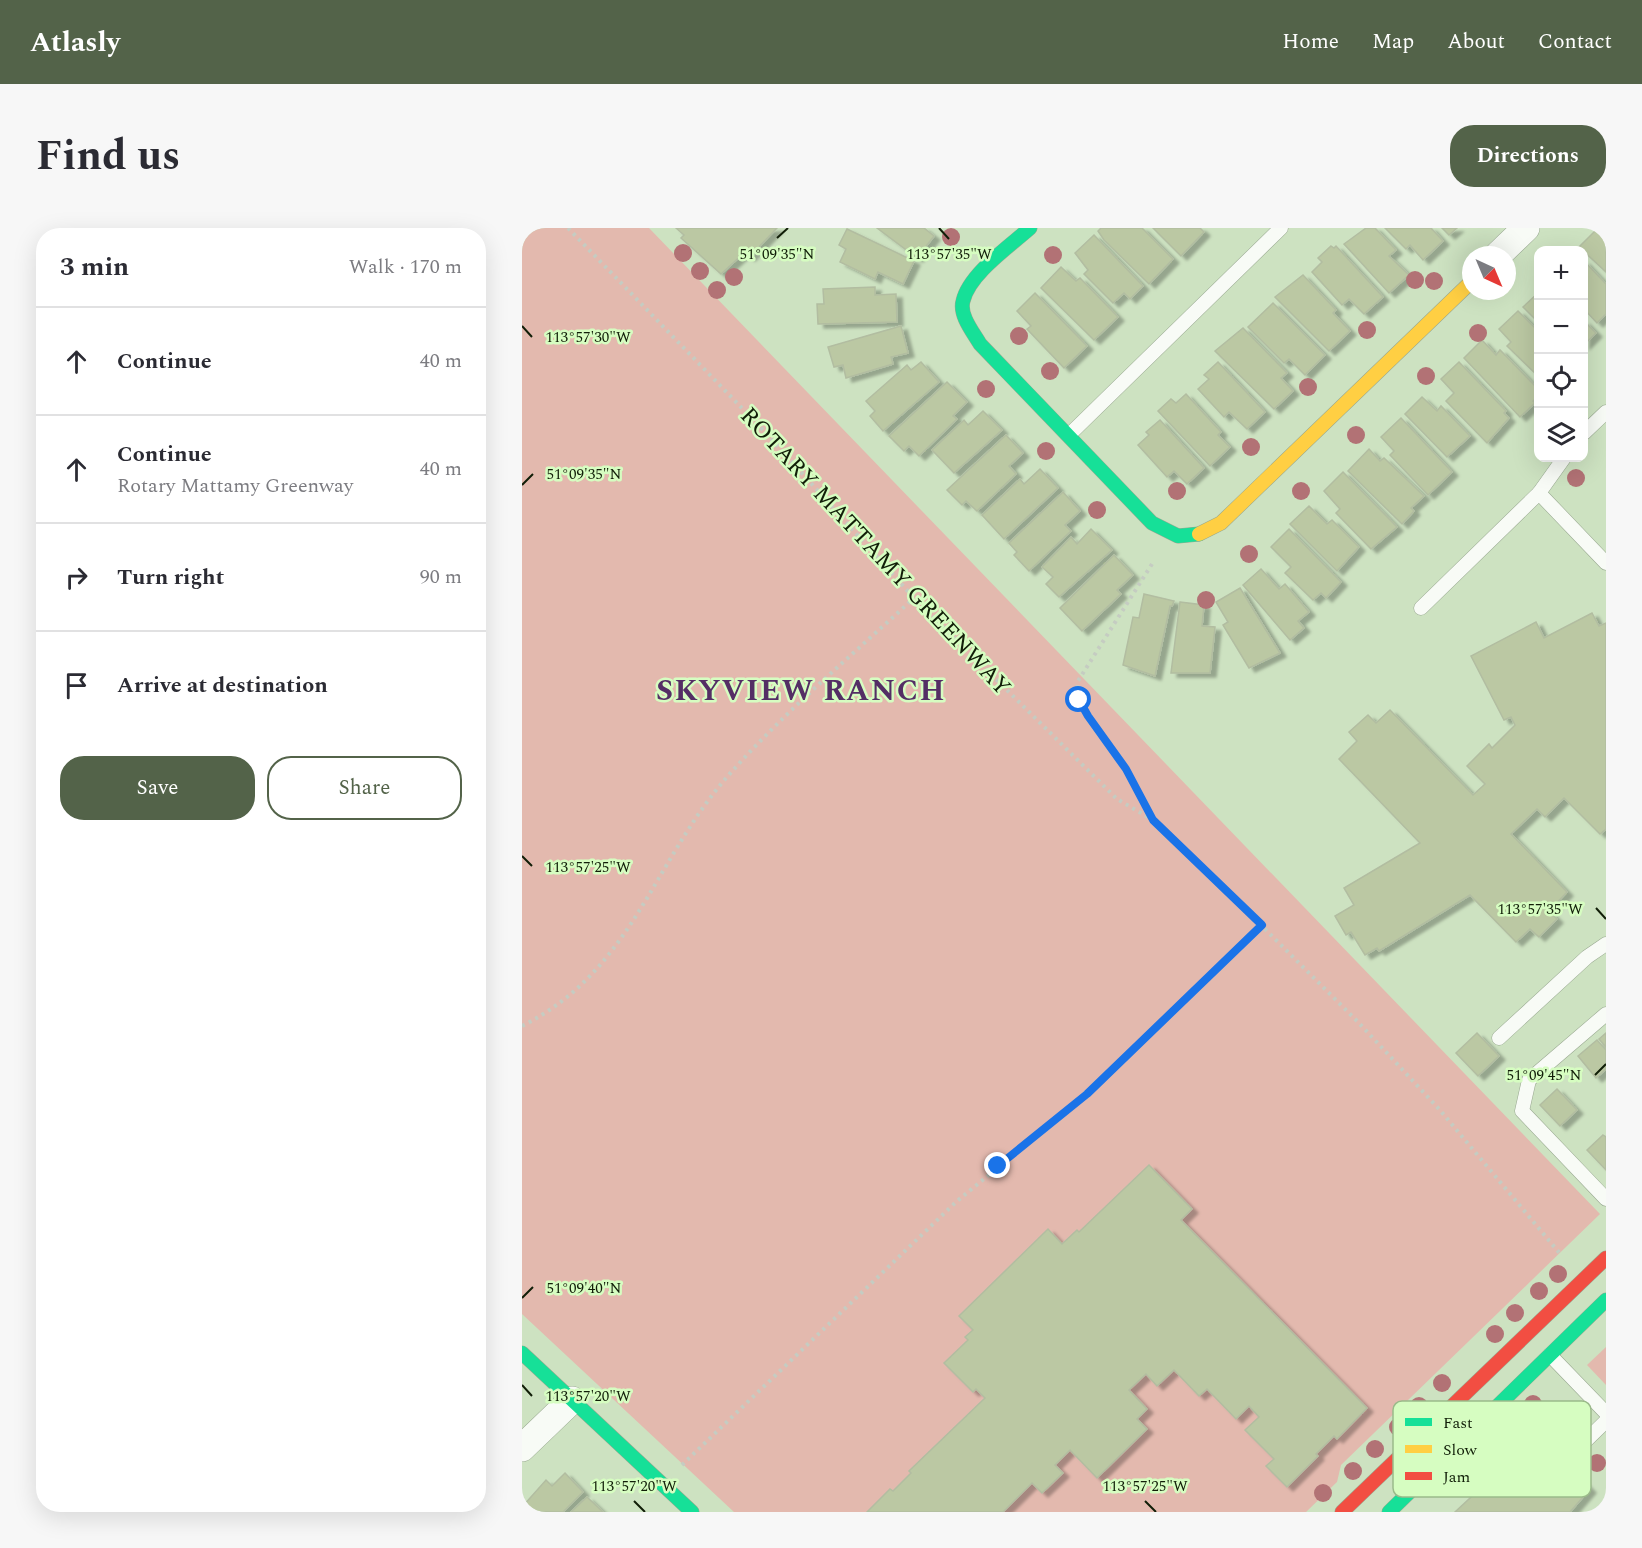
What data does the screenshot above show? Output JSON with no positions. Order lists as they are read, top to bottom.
{
  "streets": {
    "path": ["ROTARY MATTAMY GREENWAY"]
  },
  "districts": ["SKYVIEW RANCH"],
  "legend": ["Fast", "Slow", "Jam"],
  "north": "bottom right",
  "page": {
    "header": "Atlasly",
    "nav": [
      "Home",
      "Map",
      "About",
      "Contact"
    ],
    "title": "Find us",
    "buttons": [
      "Directions",
      ["Save", "Share"]
    ],
    "heading": ["3 min", "Walk · 170 m"],
    "map_buttons": ["+", "−"],
    "list": [
      ["Continue", "40 m"],
      ["Continue", "Rotary Mattamy Greenway", "40 m"],
      ["Turn right", "90 m"],
      "Arrive at destination"
    ]
  },
  "coordinates": [
    "51°09'35\"N",
    "113°57'35\"W",
    "113°57'30\"W",
    "113°57'25\"W",
    "51°09'45\"N",
    "51°09'40\"N",
    "113°57'20\"W"
  ]
}
